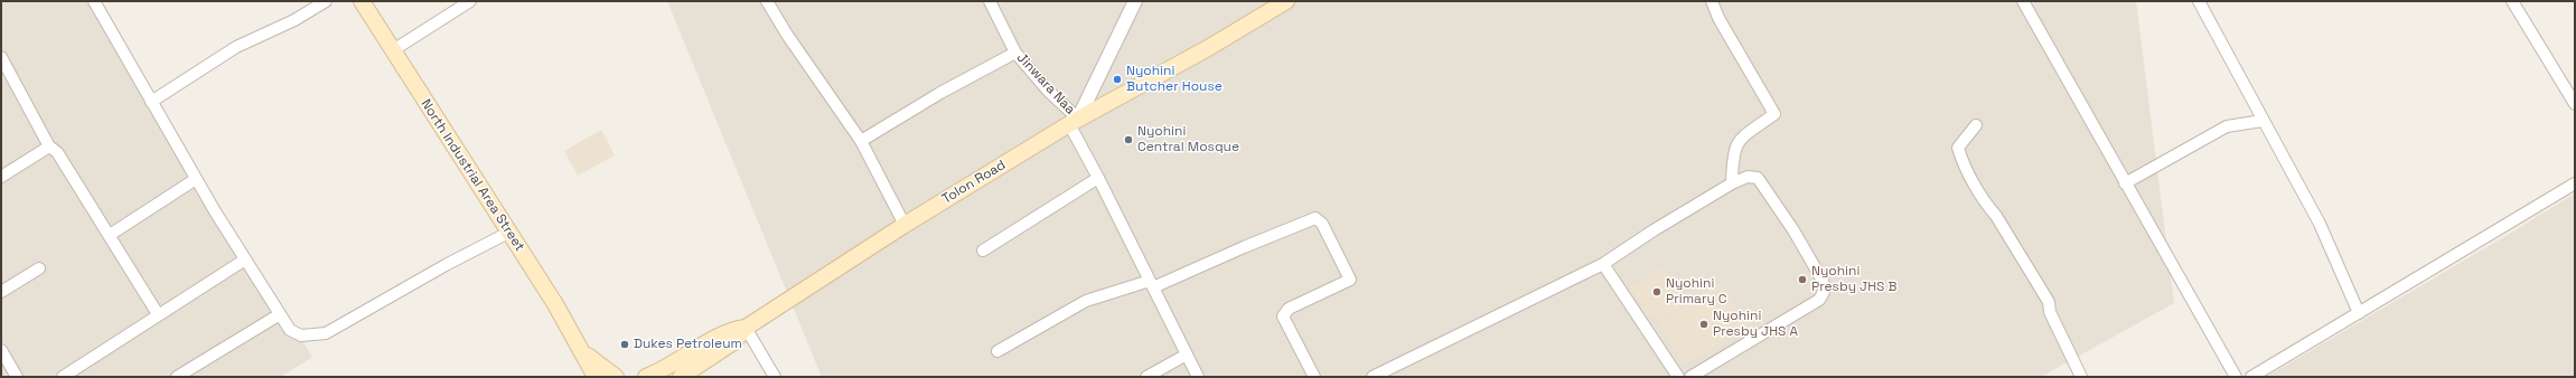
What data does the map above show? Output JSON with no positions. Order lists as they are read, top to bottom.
{
  "streets": {
    "main road": ["North Industrial Area Street", "Tolon Road"],
    "street": ["Jinwara Naa"]
  },
  "crossings": [
    ["Jinwara Naa", "Tolon Road"]
  ],
  "places": [
    "Nyohini Butcher House",
    "Nyohini Central Mosque",
    "Nyohini Presby JHS B",
    "Nyohini Primary C",
    "Nyohini Presby JHS A",
    "Dukes Petroleum"
  ]
}
